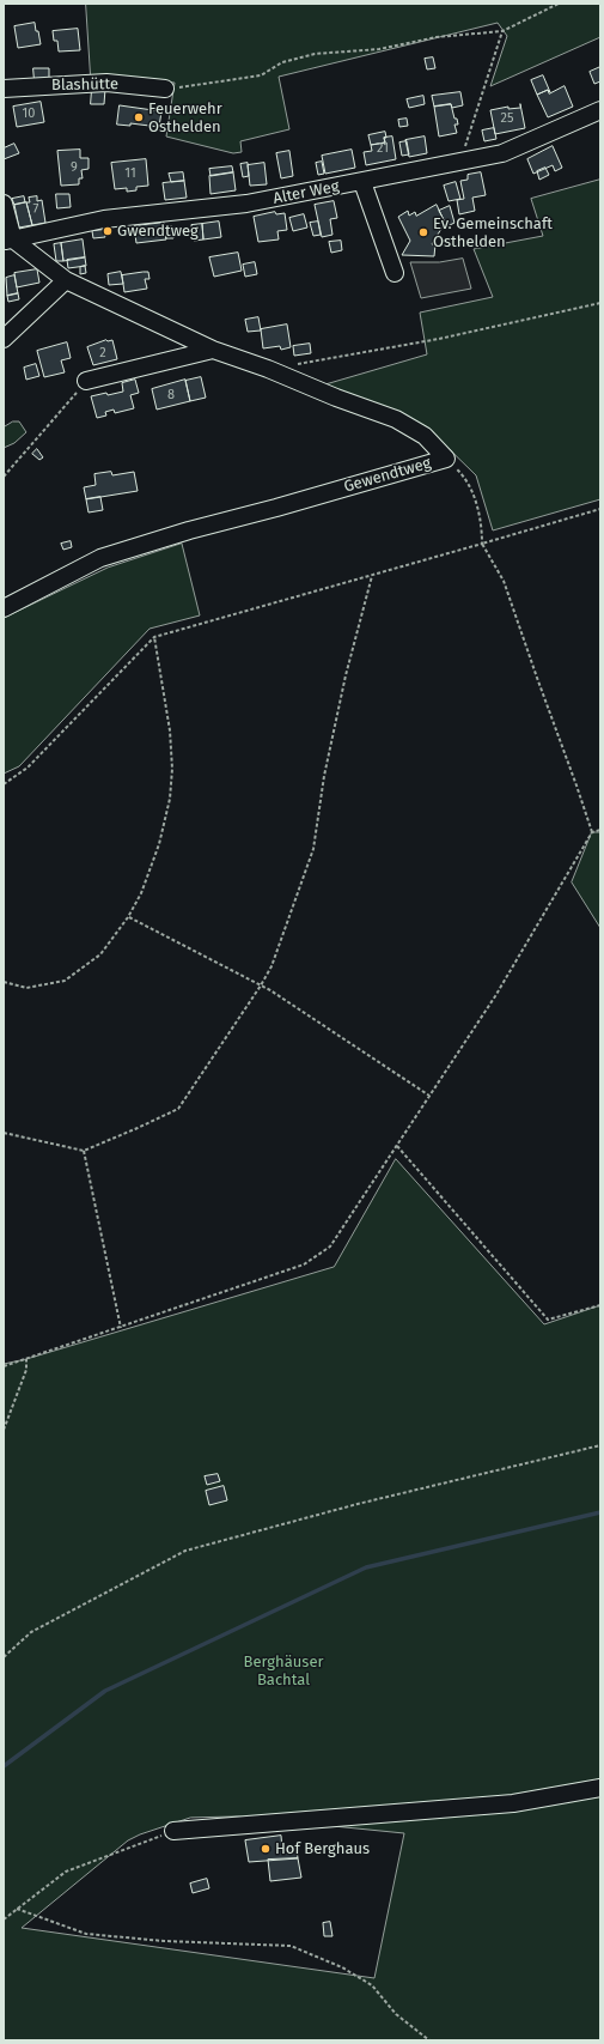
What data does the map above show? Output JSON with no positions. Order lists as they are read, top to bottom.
{
  "streets": {
    "street": ["Blashütte", "Alter Weg", "Gewendtweg"]
  },
  "crossings": [
    ["Alter Weg", "Gewendtweg"]
  ],
  "parks": ["Berghäuser Bachtal"],
  "places": [
    "Feuerwehr Osthelden",
    "Gwendtweg",
    "Ev. Gemeinschaft Osthelden",
    "Hof Berghaus"
  ],
  "house_numbers": [
    "10",
    "25",
    "21",
    "9",
    "11",
    "7",
    "2",
    "8"
  ]
}
